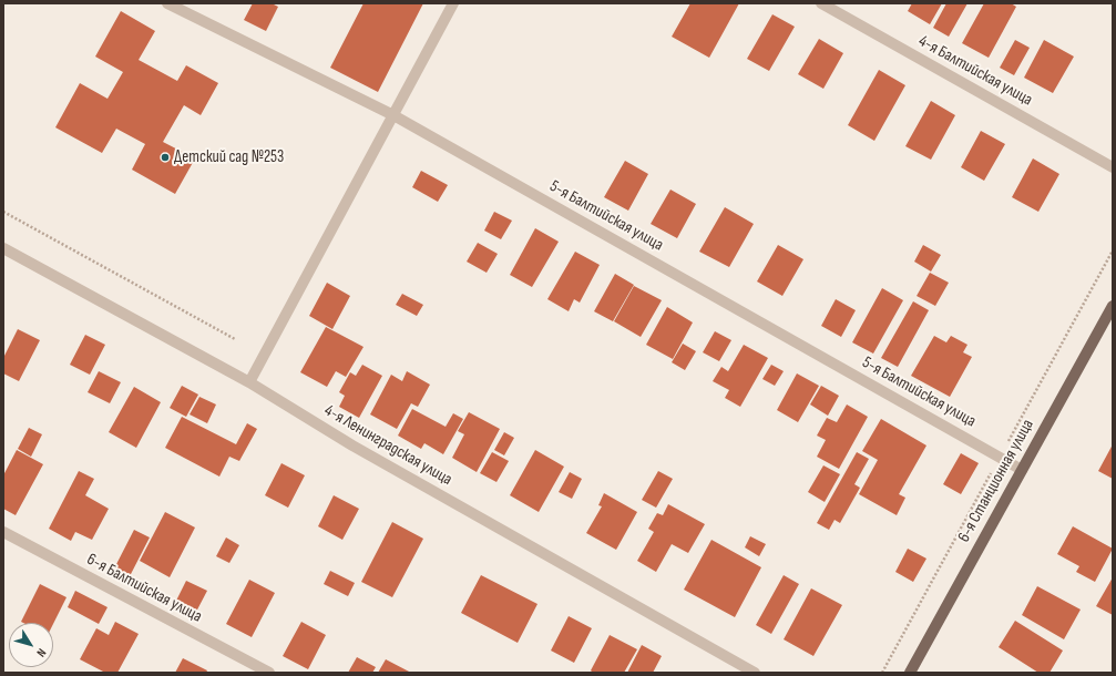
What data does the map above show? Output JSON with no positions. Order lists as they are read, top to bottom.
{
  "streets": {
    "main road": ["6-я Станционная улица"],
    "street": [
      "4-я Балтийская улица",
      "5-я Балтийская улица",
      "4-я Ленинградская улица",
      "6-я Балтийская улица"
    ]
  },
  "crossings": [
    ["5-я Балтийская улица", "6-я Станционная улица"]
  ],
  "places": ["Детский сад №253"],
  "north": "bottom right"
}
